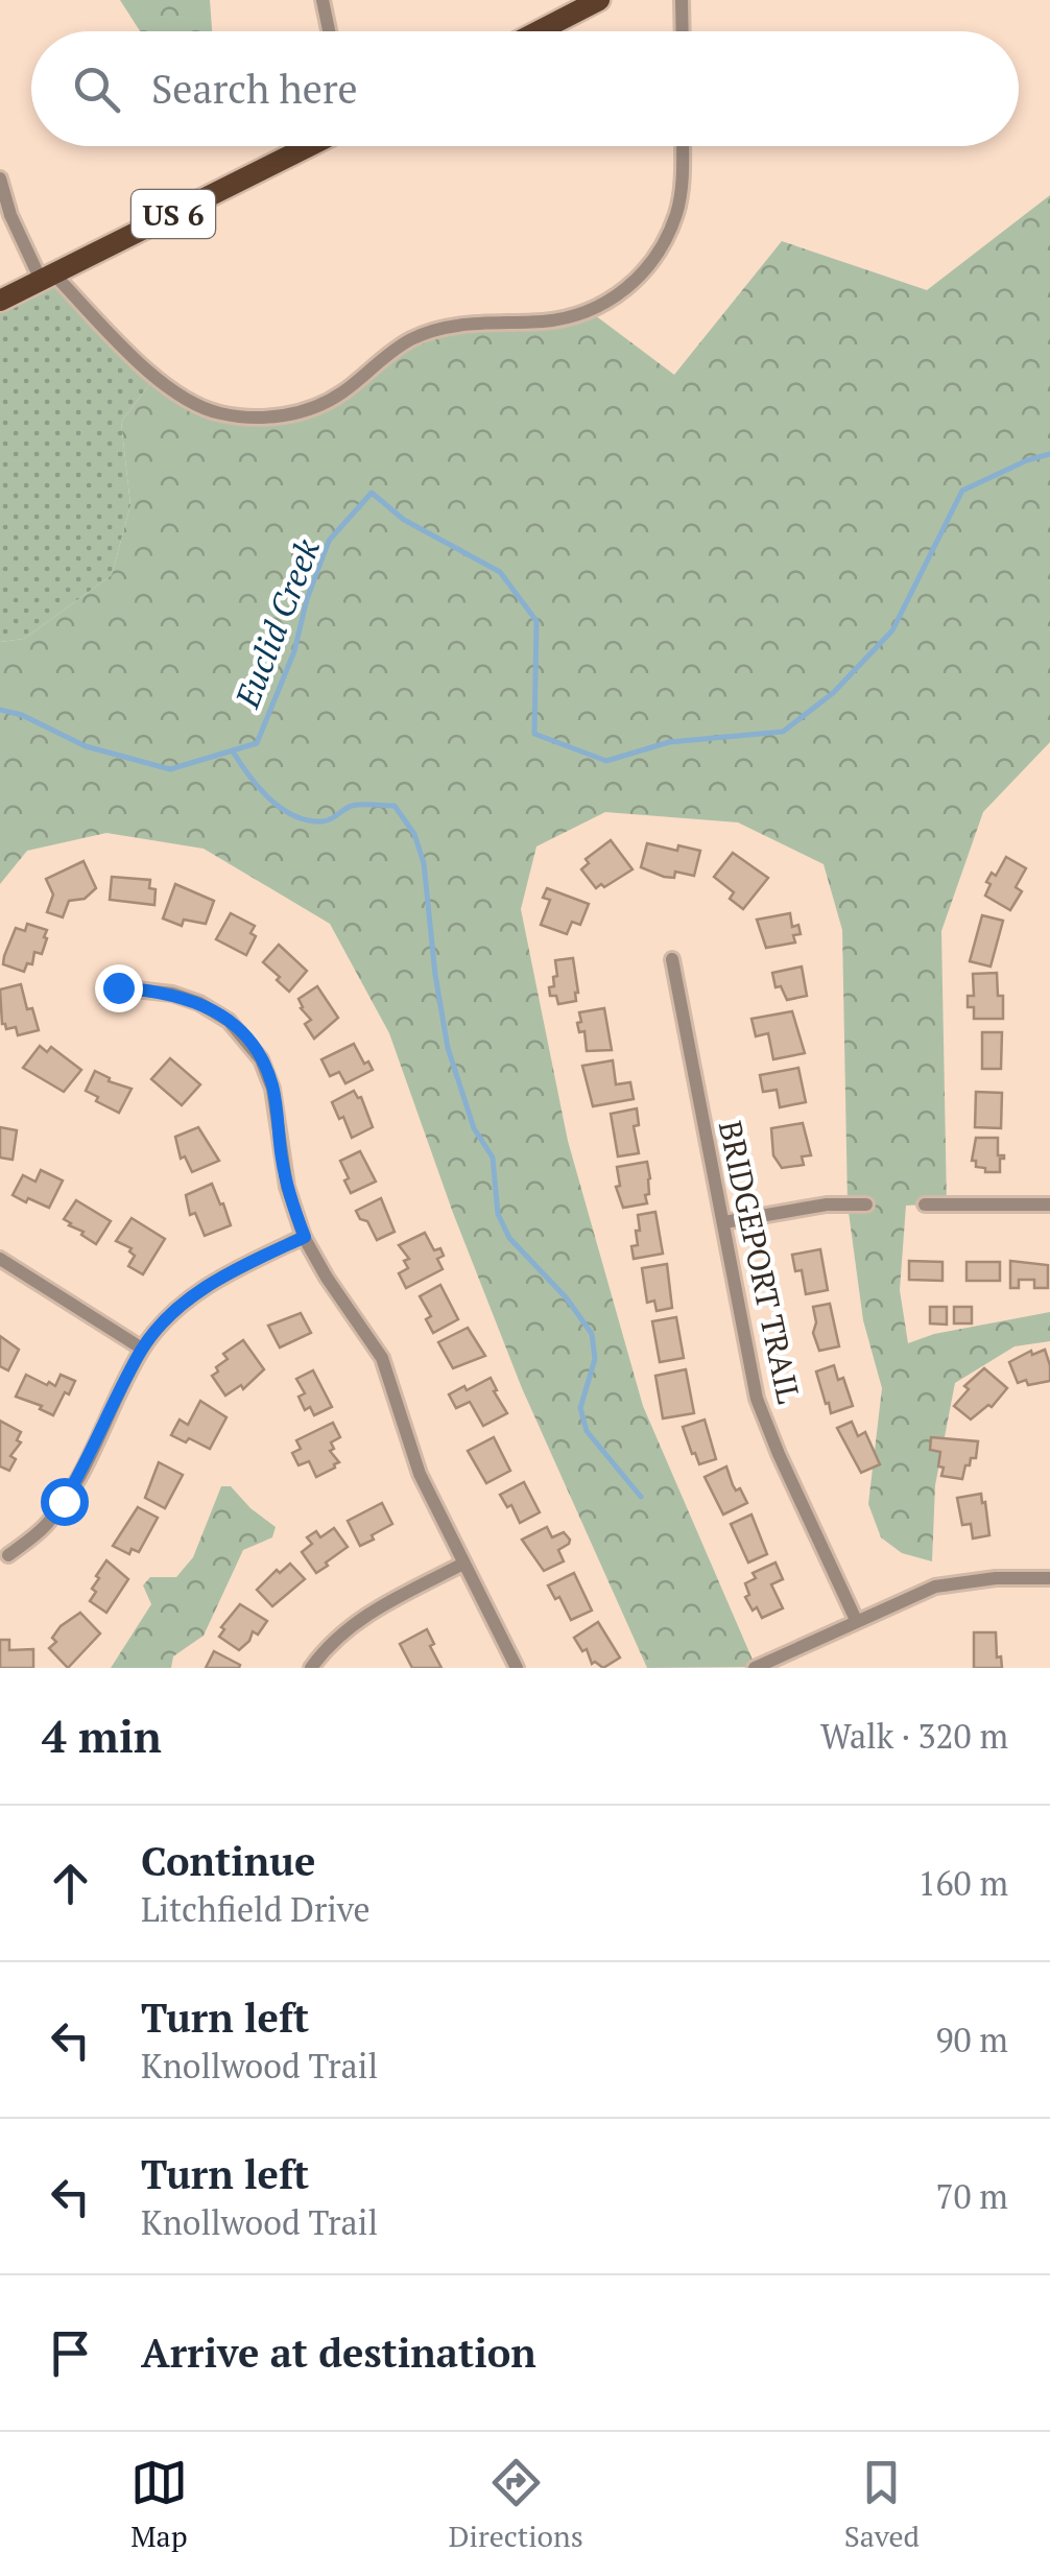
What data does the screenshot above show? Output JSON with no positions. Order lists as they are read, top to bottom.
{
  "streets": {
    "main road": ["US 6"],
    "street": ["BRIDGEPORT TRAIL"]
  },
  "water": ["Euclid Creek"],
  "page": {
    "search": "Search here",
    "heading": ["4 min", "Walk · 320 m"],
    "list": [
      ["Continue", "Litchfield Drive", "160 m"],
      ["Turn left", "Knollwood Trail", "90 m"],
      ["Turn left", "Knollwood Trail", "70 m"],
      "Arrive at destination"
    ],
    "nav": ["Map", "Directions", "Saved"]
  }
}
